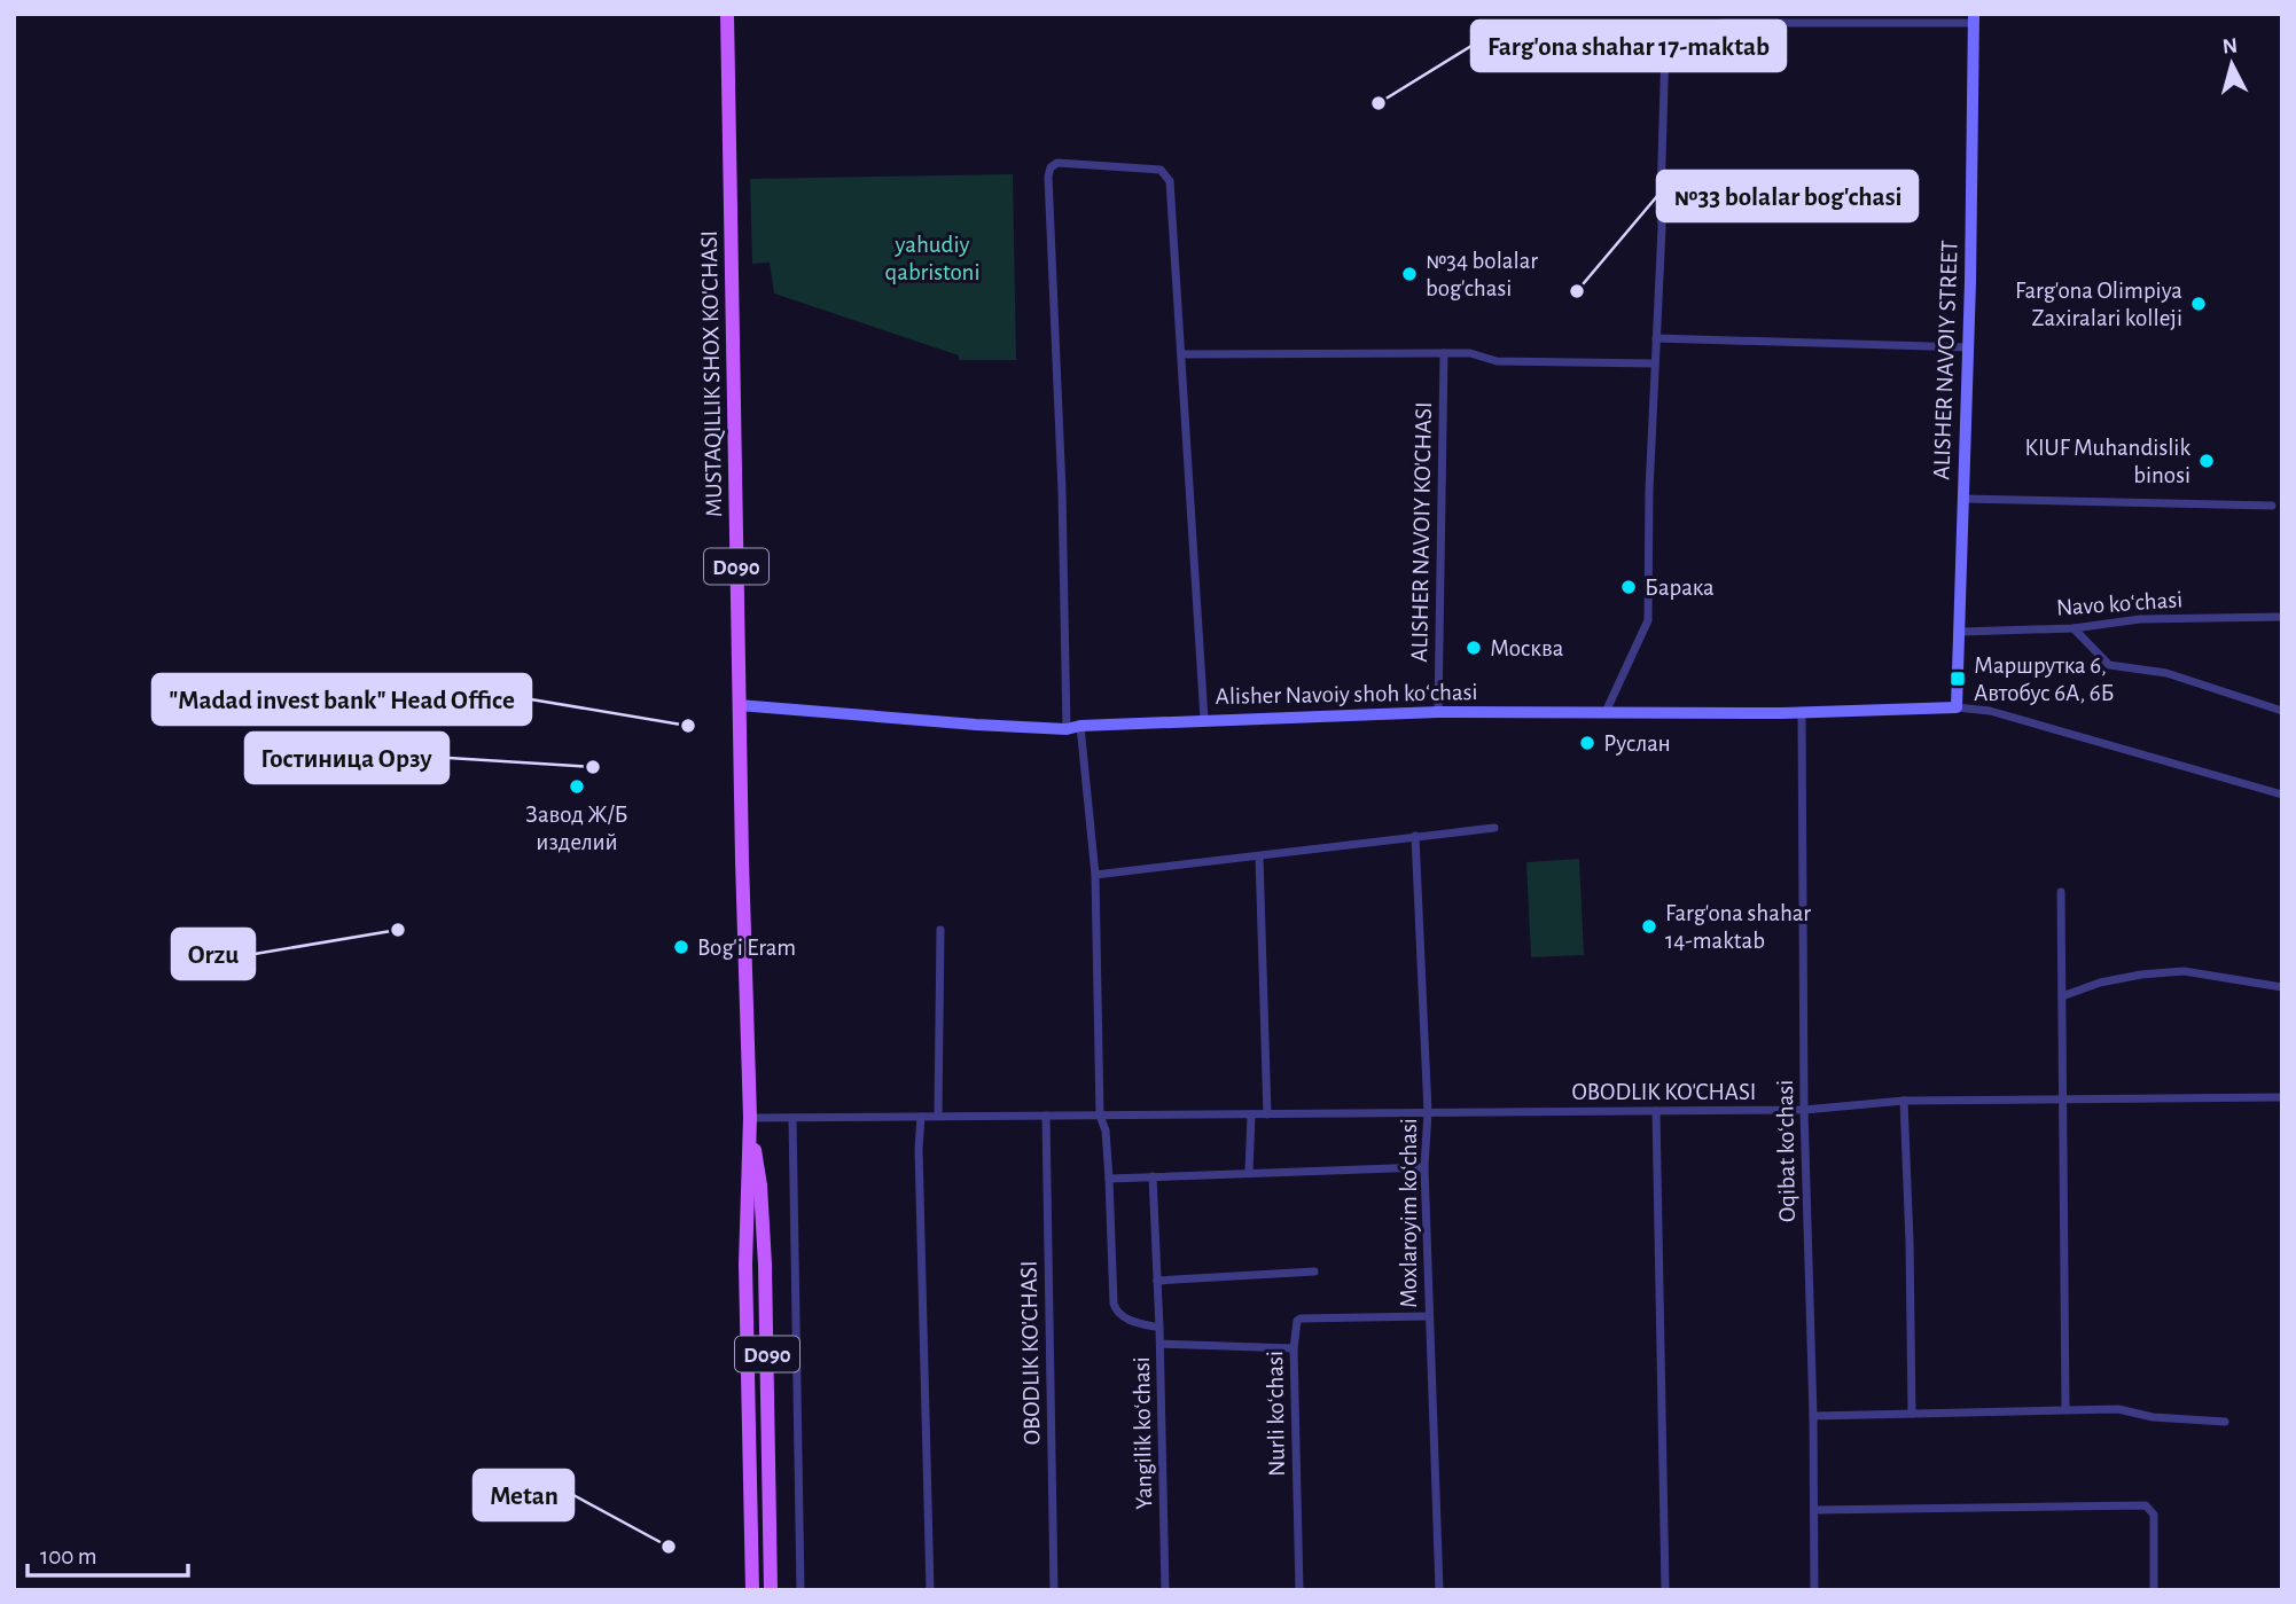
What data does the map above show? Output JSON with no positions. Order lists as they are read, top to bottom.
{
  "streets": {
    "main road": ["MUSTAQILLIK SHOX KO'CHASI", "D090"],
    "street": [
      "ALISHER NAVOIY STREET",
      "ALISHER NAVOIY KO'CHASI",
      "Navo koʻchasi",
      "Alisher Navoiy shoh koʻchasi",
      "OBODLIK KO'CHASI",
      "Oqibat koʻchasi",
      "Moxlaroyim koʻchasi",
      "Nurli koʻchasi",
      "Yangilik koʻchasi"
    ]
  },
  "crossings": [
    ["ALISHER NAVOIY STREET", "Navo koʻchasi"],
    ["ALISHER NAVOIY STREET", "Alisher Navoiy shoh koʻchasi"],
    ["MUSTAQILLIK SHOX KO'CHASI", "Alisher Navoiy shoh koʻchasi"],
    ["MUSTAQILLIK SHOX KO'CHASI", "OBODLIK KO'CHASI"],
    ["ALISHER NAVOIY KO'CHASI", "Alisher Navoiy shoh koʻchasi"],
    ["Alisher Navoiy shoh koʻchasi", "Oqibat koʻchasi"],
    ["Alisher Navoiy shoh koʻchasi", "Yangilik koʻchasi"],
    ["OBODLIK KO'CHASI", "Oqibat koʻchasi"],
    ["OBODLIK KO'CHASI", "Moxlaroyim koʻchasi"],
    ["OBODLIK KO'CHASI", "Yangilik koʻchasi"],
    ["Moxlaroyim koʻchasi", "Nurli koʻchasi"]
  ],
  "parks": ["yahudiy qabristoni"],
  "places": {
    "other": [
      "Farg'ona shahar 17-maktab",
      "№34 bolalar bog'chasi",
      "№33 bolalar bog'chasi",
      "Farg'ona Olimpiya Zaxiralari kolleji",
      "KIUF Muhandislik binosi",
      "Барака",
      "Москва",
      "\"Madad invest bank\" Head Office",
      "Руслан",
      "Гостиница Орзу",
      "Завод Ж/Б изделий",
      "Farg'ona shahar 14-maktab",
      "Orzu",
      "Bog'i Eram",
      "Metan"
    ],
    "transit": ["Маршрутка 6, Автобус 6А, 6Б"]
  },
  "scale_bar": "100 m",
  "north": "top"
}
